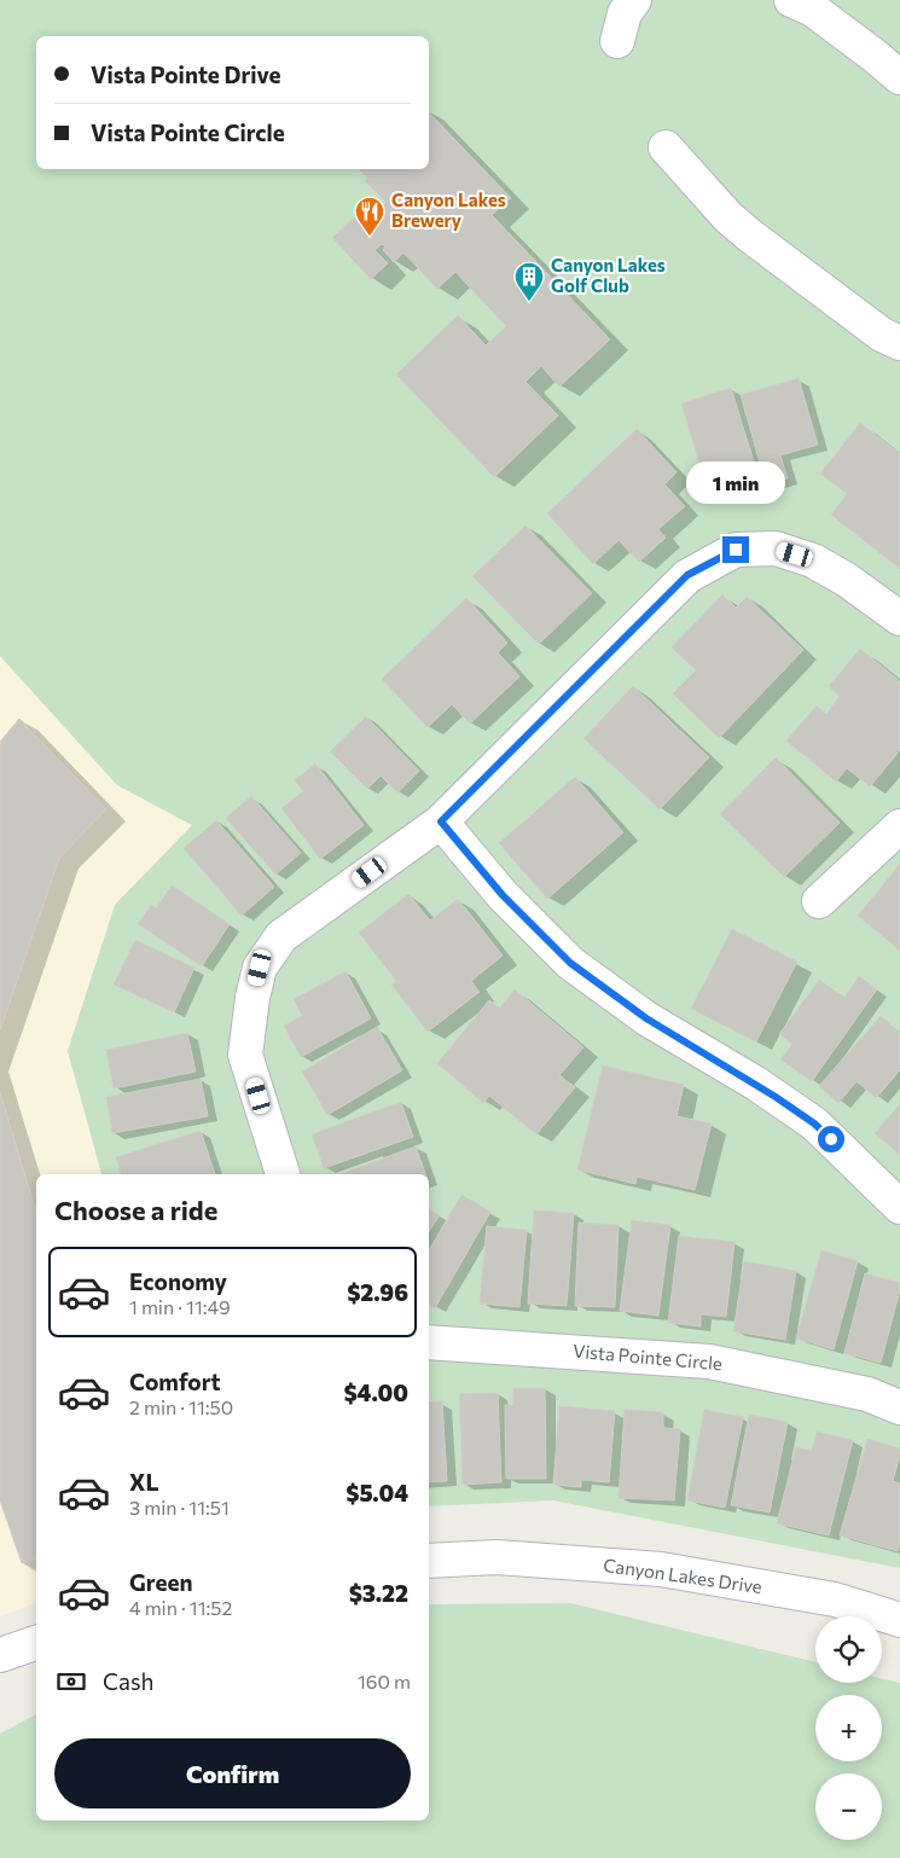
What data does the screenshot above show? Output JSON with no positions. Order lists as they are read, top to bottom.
{
  "streets": {
    "street": ["Vista Pointe Circle", "Canyon Lakes Drive"]
  },
  "places": {
    "restaurant": ["Canyon Lakes Brewery"],
    "building": ["Canyon Lakes Golf Club"]
  },
  "page": {
    "banner": ["Vista Pointe Drive", "Vista Pointe Circle"],
    "bubble": "1 min",
    "heading": "Choose a ride",
    "list": [
      {
        "name": "Economy",
        "note": "1 min · 11:49",
        "value": "$2.96"
      },
      {
        "name": "Comfort",
        "note": "2 min · 11:50",
        "value": "$4.00"
      },
      {
        "name": "XL",
        "note": "3 min · 11:51",
        "value": "$5.04"
      },
      {
        "name": "Green",
        "note": "4 min · 11:52",
        "value": "$3.22"
      }
    ],
    "map_buttons": ["+", "−"],
    "pay": ["Cash", "160 m"],
    "buttons": "Confirm"
  }
}
